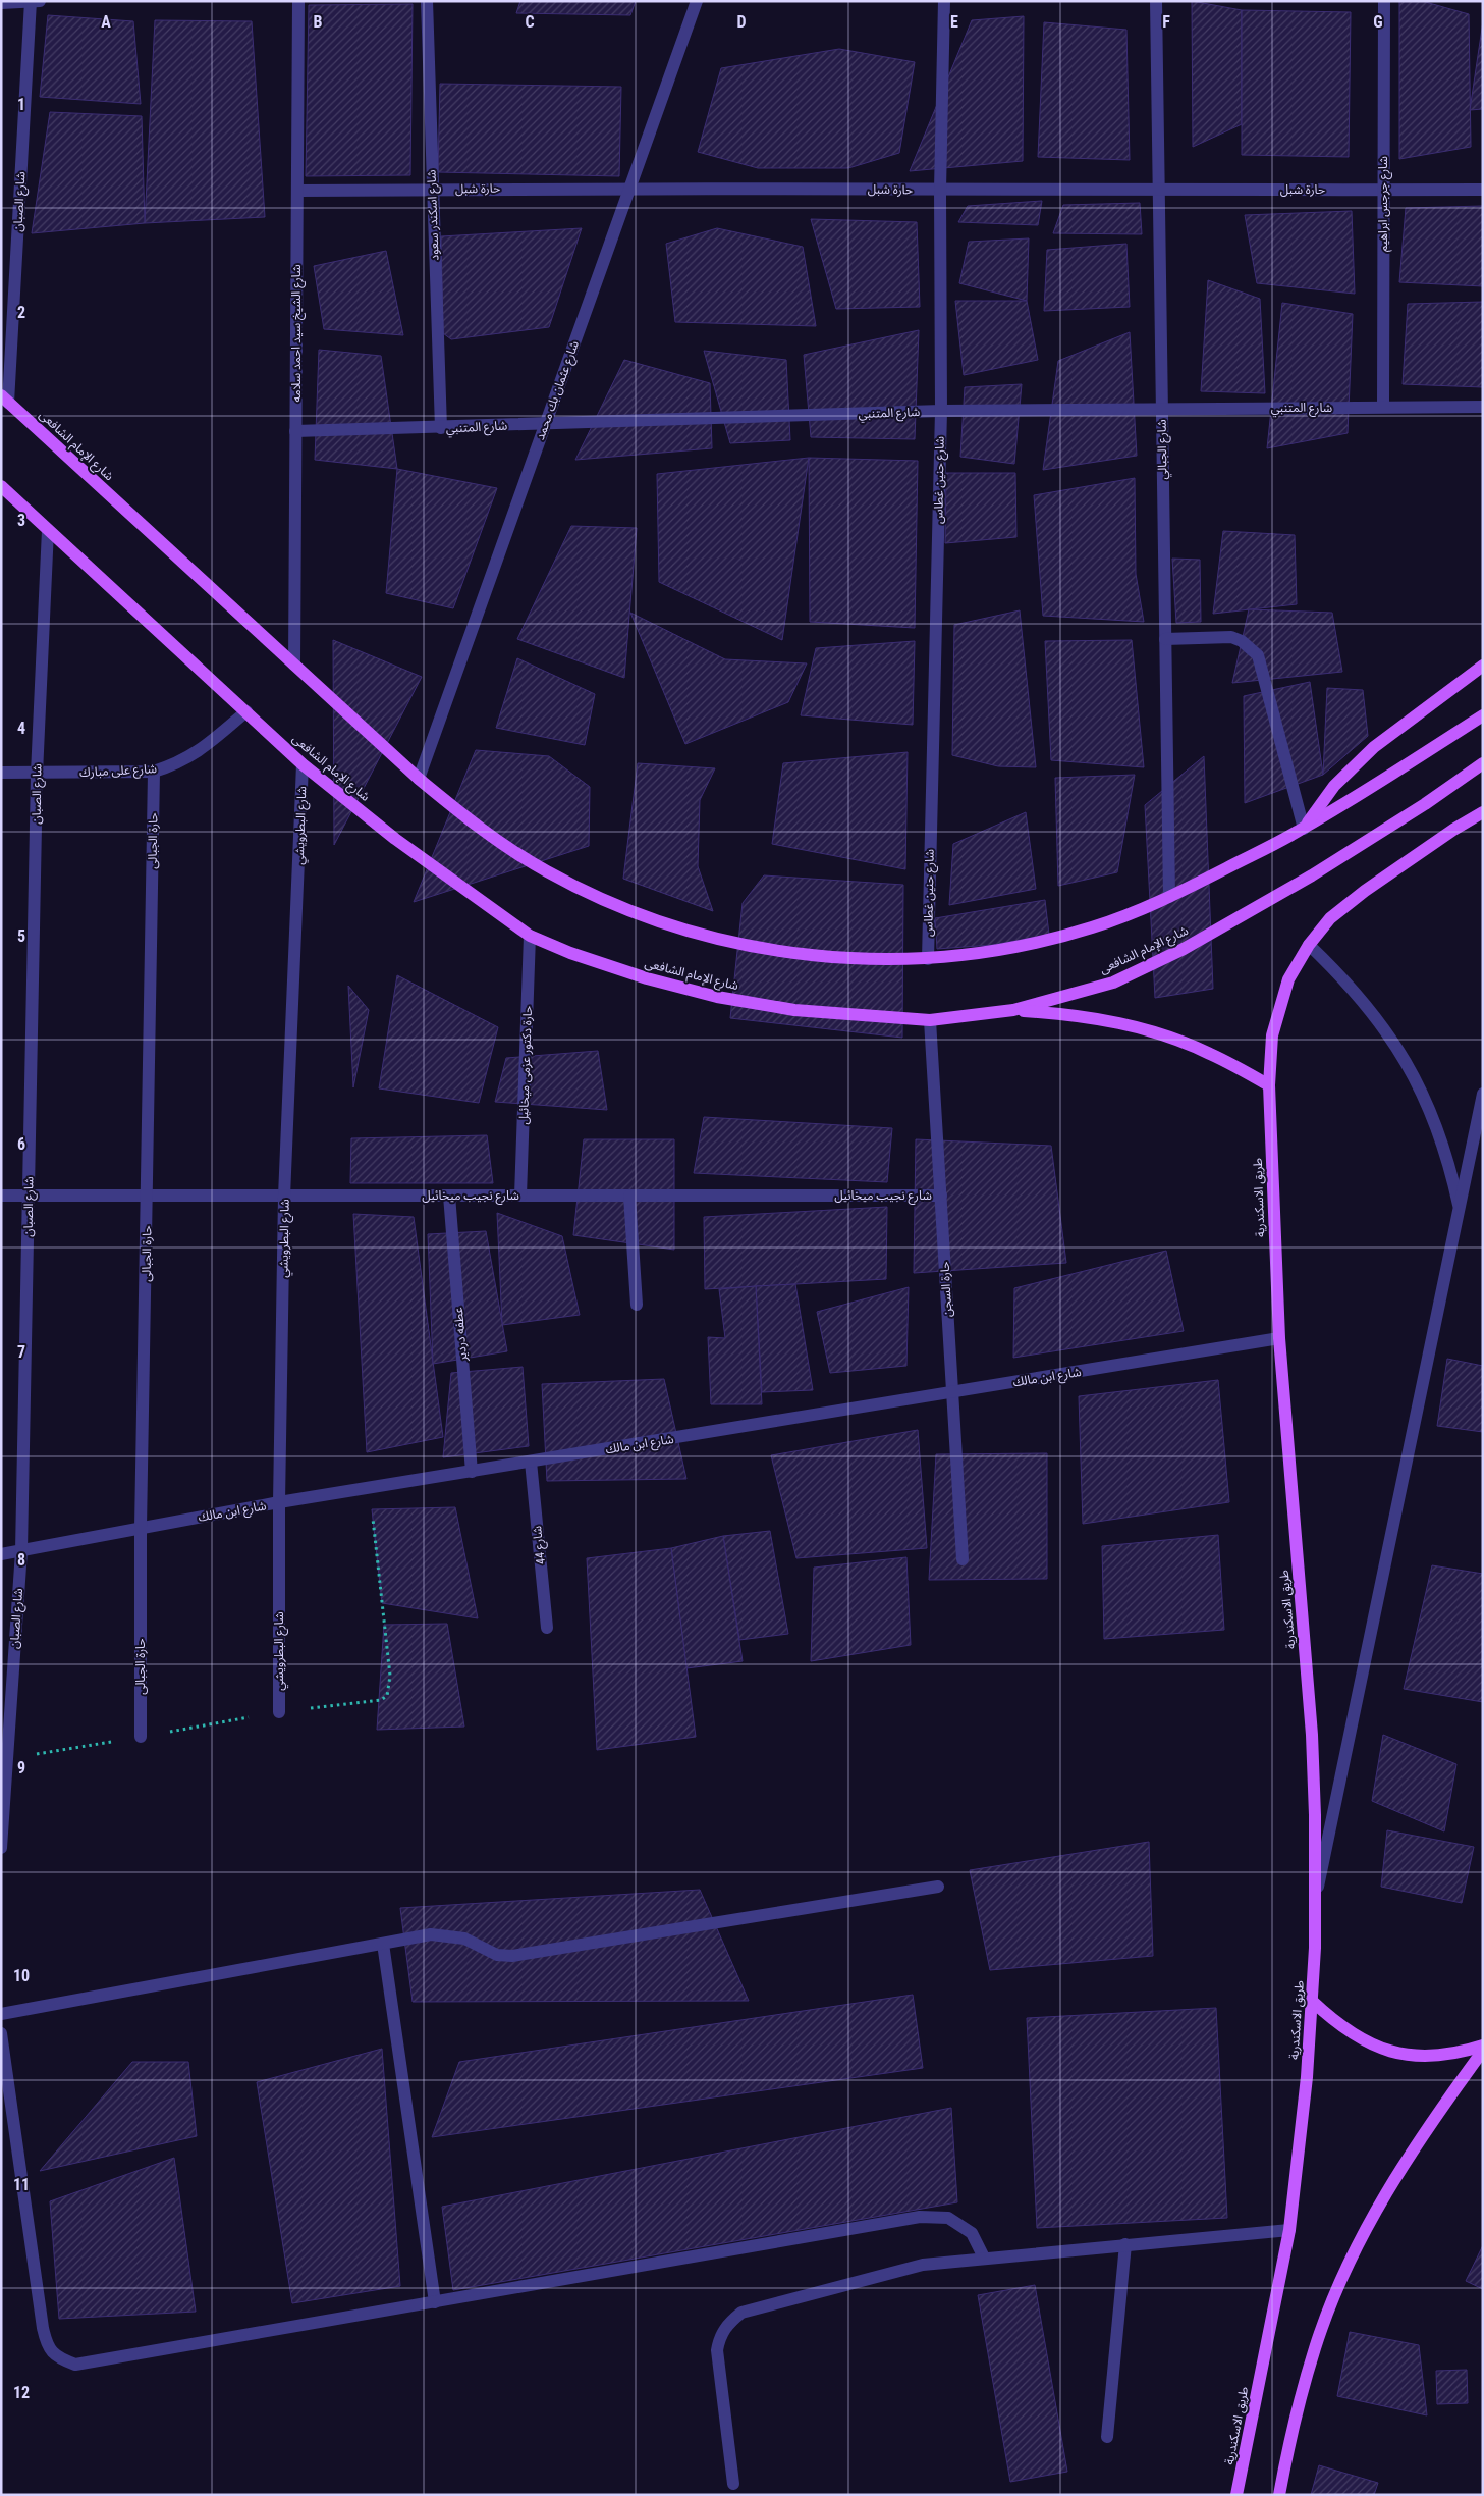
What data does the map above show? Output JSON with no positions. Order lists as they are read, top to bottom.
{
  "streets": {
    "main road": ["شارع الإمام الشافعى", "طريق الاسكندرية"],
    "street": [
      "حارة شبل",
      "شارع الصبان",
      "شارع جرجس ابراهيم",
      "شارع اسكندر سعود",
      "شارع الشيخ سيد احمد سلامه",
      "شارع عثمان بك محمد",
      "شارع المتنبي",
      "شارع الجبالي",
      "شارع حنين غطاس",
      "شارع على مبارك",
      "شارع البطرويشي",
      "حارة الجبالى",
      "حارة دكتور عزمى ميخائيل",
      "شارع نجيب ميخائيل",
      "حارة السجن",
      "عطفه دردير",
      "شارع ابن مالك",
      "شارع 44"
    ]
  },
  "crossings": [
    ["حارة شبل", "شارع جرجس ابراهيم"],
    ["حارة شبل", "شارع اسكندر سعود"],
    ["حارة شبل", "شارع الشيخ سيد احمد سلامه"],
    ["حارة شبل", "شارع عثمان بك محمد"],
    ["حارة شبل", "شارع الجبالي"],
    ["حارة شبل", "شارع حنين غطاس"],
    ["شارع الصبان", "شارع الإمام الشافعى"],
    ["شارع الصبان", "شارع على مبارك"],
    ["شارع الصبان", "شارع نجيب ميخائيل"],
    ["شارع الصبان", "شارع ابن مالك"],
    ["شارع جرجس ابراهيم", "شارع المتنبي"],
    ["شارع اسكندر سعود", "شارع المتنبي"],
    ["شارع الشيخ سيد احمد سلامه", "شارع المتنبي"],
    ["شارع الشيخ سيد احمد سلامه", "شارع الإمام الشافعى"],
    ["شارع عثمان بك محمد", "شارع المتنبي"],
    ["شارع عثمان بك محمد", "شارع الإمام الشافعى"],
    ["شارع المتنبي", "شارع الجبالي"],
    ["شارع المتنبي", "شارع حنين غطاس"],
    ["شارع الإمام الشافعى", "شارع الجبالي"],
    ["شارع الإمام الشافعى", "شارع حنين غطاس"],
    ["شارع الإمام الشافعى", "شارع على مبارك"],
    ["شارع الإمام الشافعى", "شارع البطرويشي"],
    ["شارع الإمام الشافعى", "حارة دكتور عزمى ميخائيل"],
    ["شارع الإمام الشافعى", "حارة السجن"],
    ["شارع على مبارك", "حارة الجبالى"],
    ["شارع البطرويشي", "شارع نجيب ميخائيل"],
    ["شارع البطرويشي", "شارع ابن مالك"],
    ["حارة الجبالى", "شارع نجيب ميخائيل"],
    ["حارة الجبالى", "شارع ابن مالك"],
    ["حارة دكتور عزمى ميخائيل", "شارع نجيب ميخائيل"],
    ["شارع نجيب ميخائيل", "حارة السجن"],
    ["شارع نجيب ميخائيل", "عطفه دردير"],
    ["طريق الاسكندرية", "شارع ابن مالك"],
    ["حارة السجن", "شارع ابن مالك"],
    ["عطفه دردير", "شارع ابن مالك"],
    ["شارع ابن مالك", "شارع 44"]
  ],
  "grid": {
    "columns": [
      "A",
      "B",
      "C",
      "D",
      "E",
      "F",
      "G"
    ],
    "rows": [
      "1",
      "2",
      "3",
      "4",
      "5",
      "6",
      "7",
      "8",
      "9",
      "10",
      "11",
      "12"
    ]
  }
}
